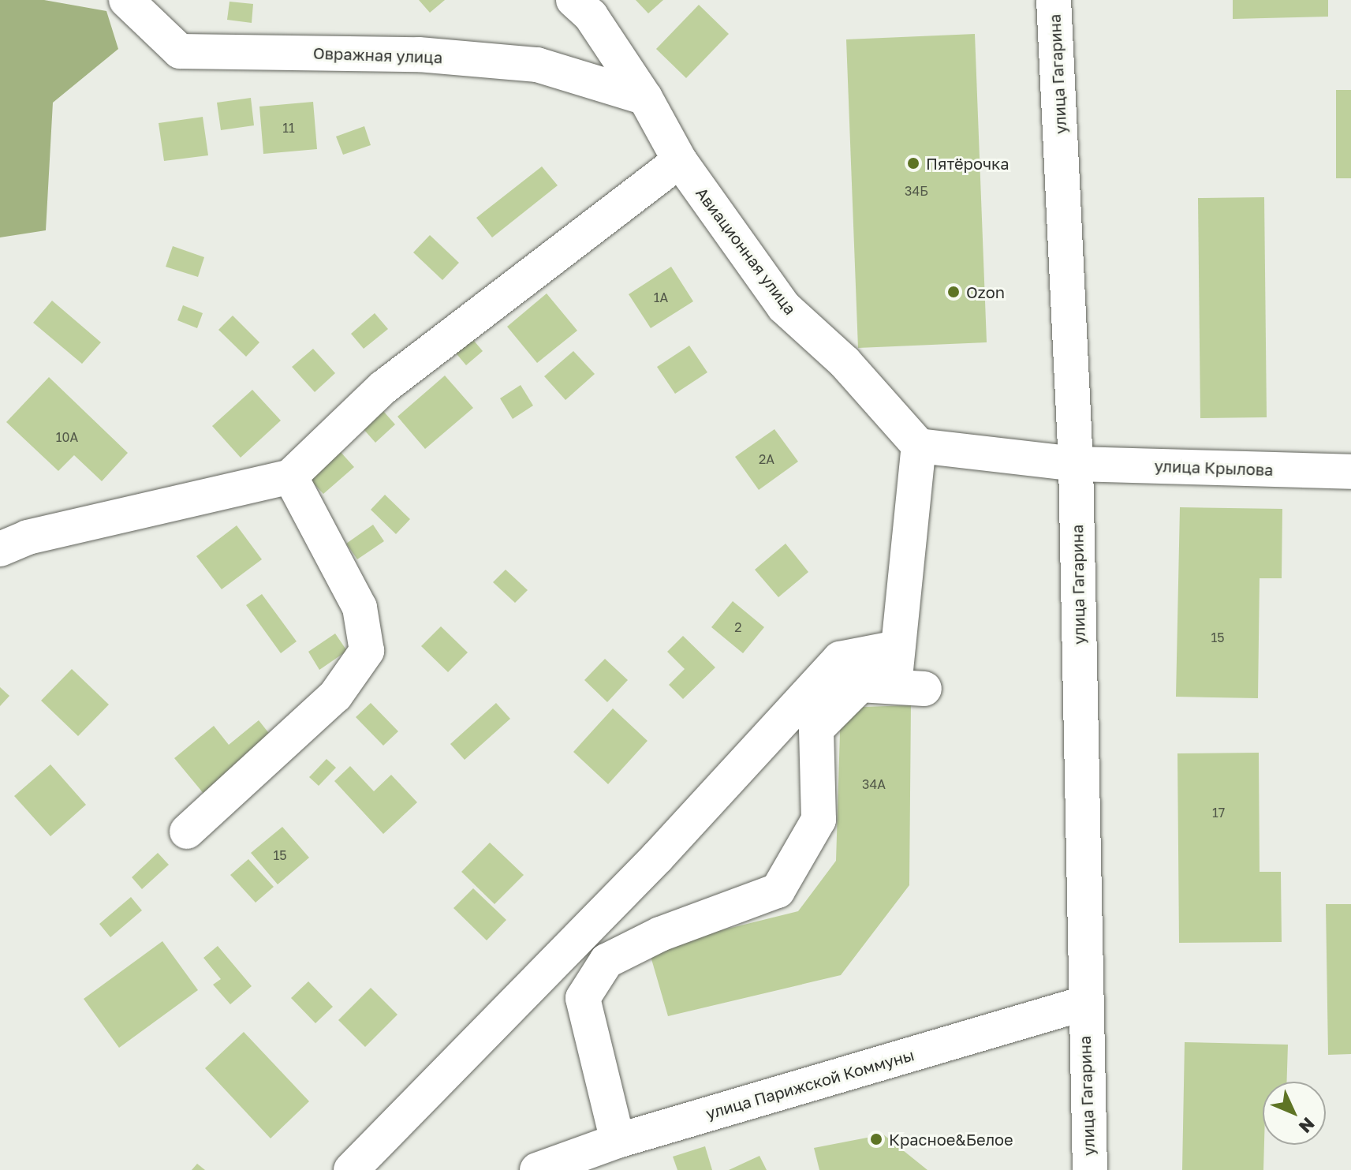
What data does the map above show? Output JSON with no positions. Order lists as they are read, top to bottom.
{
  "streets": {
    "street": [
      "Овражная улица",
      "улица Гагарина",
      "Авиационная улица",
      "улица Крылова",
      "улица Парижской Коммуны"
    ]
  },
  "crossings": [
    ["Овражная улица", "Авиационная улица"],
    ["улица Гагарина", "улица Крылова"],
    ["улица Гагарина", "улица Парижской Коммуны"]
  ],
  "places": ["Пятёрочка", "Ozon", "Красное&Белое"],
  "house_numbers": [
    "11",
    "34Б",
    "1А",
    "10А",
    "2А",
    "2",
    "15",
    "34А",
    "17",
    "15"
  ],
  "north": "bottom right"
}
